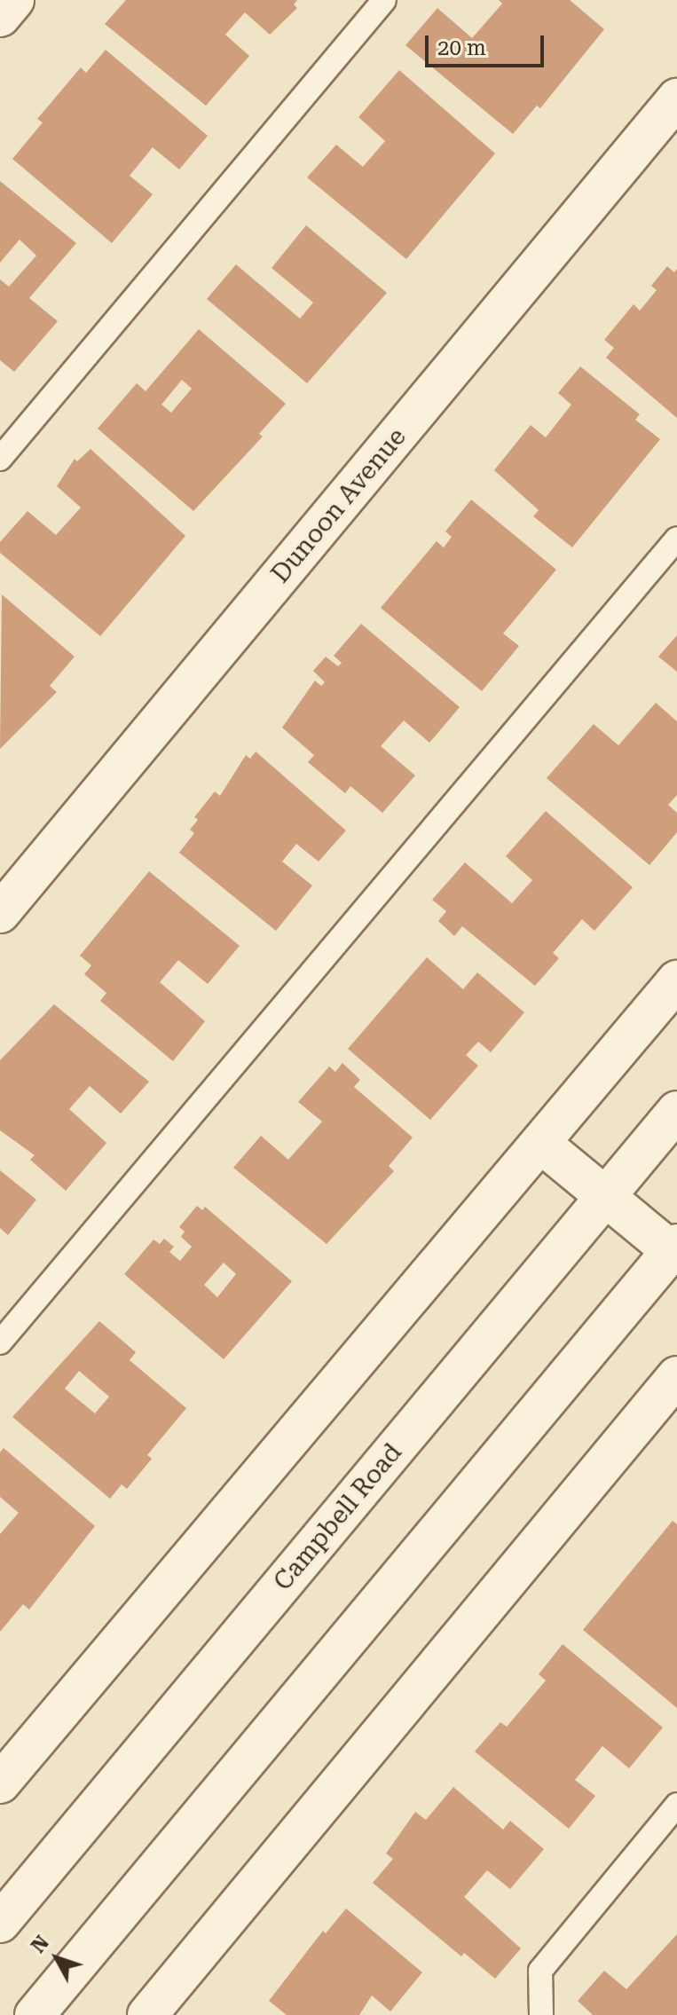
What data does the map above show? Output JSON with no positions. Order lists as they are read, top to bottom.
{
  "streets": {
    "street": ["Dunoon Avenue", "Campbell Road"]
  },
  "scale_bar": "20 m",
  "north": "top left"
}
